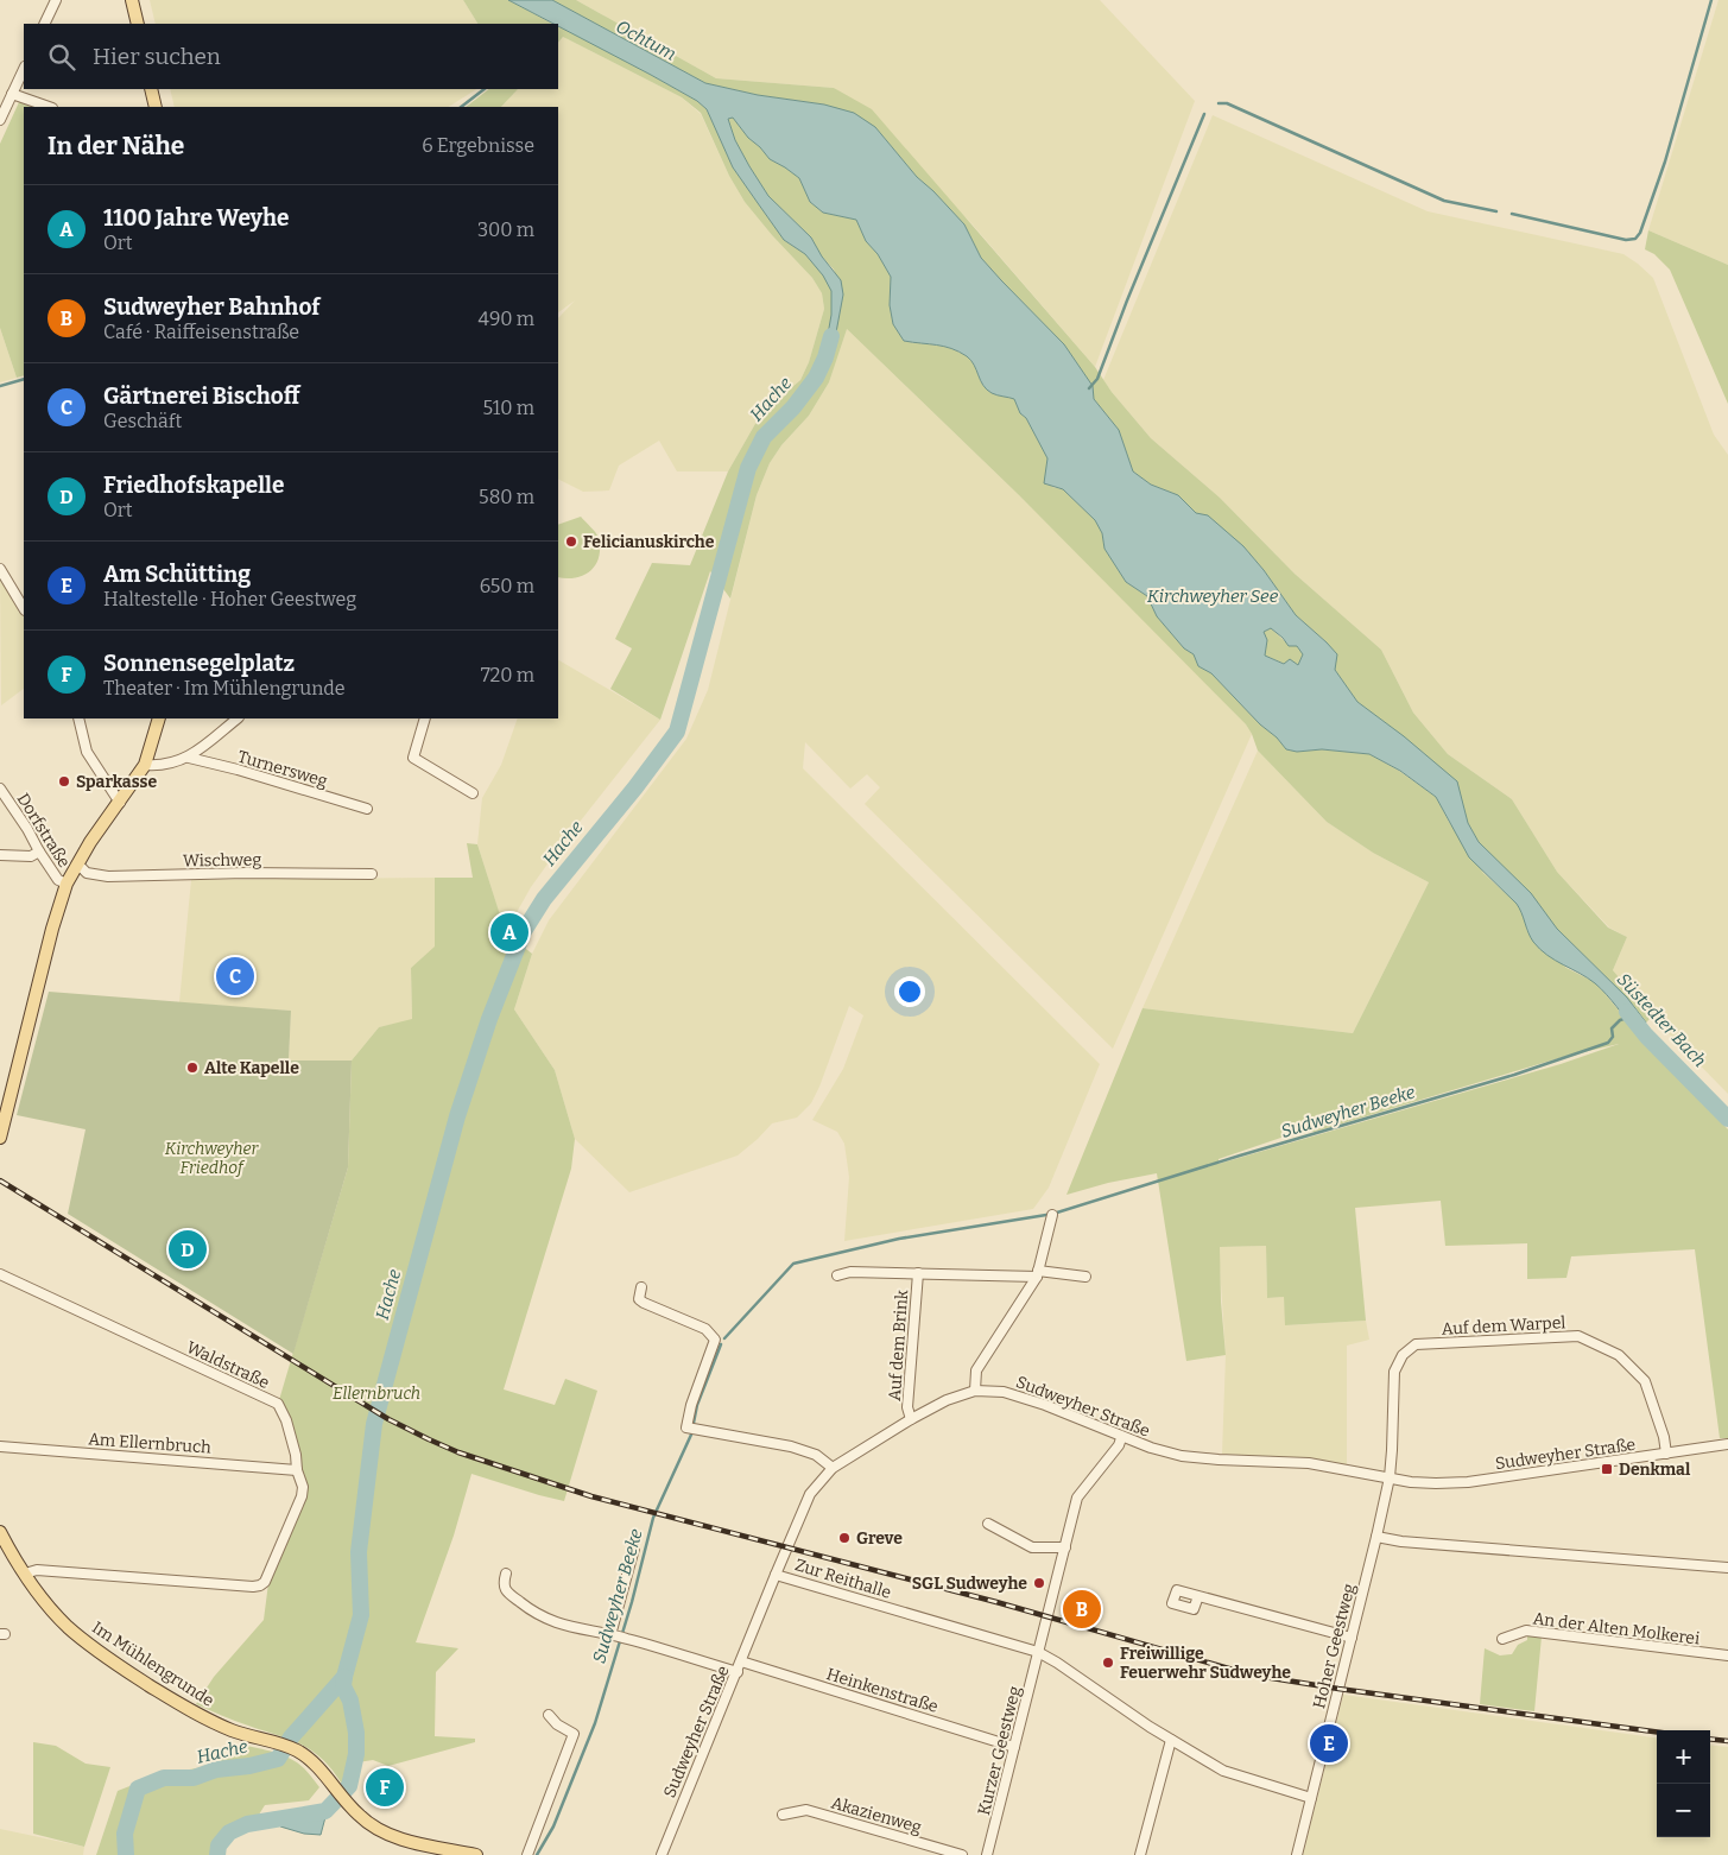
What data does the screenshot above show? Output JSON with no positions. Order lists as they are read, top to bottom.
{
  "streets": {
    "main road": ["Im Mühlengrunde"],
    "street": [
      "Turnersweg",
      "Dorfstraße",
      "Wischweg",
      "Auf dem Warpel",
      "Auf dem Brink",
      "Waldstraße",
      "Sudweyher Straße",
      "Am Ellernbruch",
      "Zur Reithalle",
      "An der Alten Molkerei",
      "Hoher Geestweg",
      "Heinkenstraße",
      "Kurzer Geestweg",
      "Akazienweg"
    ]
  },
  "crossings": [
    ["Auf dem Warpel", "Sudweyher Straße"],
    ["Auf dem Warpel", "Hoher Geestweg"],
    ["Auf dem Brink", "Sudweyher Straße"],
    ["Waldstraße", "Am Ellernbruch"],
    ["Waldstraße", "Im Mühlengrunde"],
    ["Sudweyher Straße", "Zur Reithalle"],
    ["Sudweyher Straße", "Hoher Geestweg"],
    ["Sudweyher Straße", "Heinkenstraße"],
    ["Sudweyher Straße", "Kurzer Geestweg"],
    ["Zur Reithalle", "Hoher Geestweg"],
    ["Zur Reithalle", "Kurzer Geestweg"],
    ["Heinkenstraße", "Kurzer Geestweg"]
  ],
  "water": [
    "Ochtum",
    "Hache",
    "Kirchweyher See",
    "Süstedter Bach",
    "Sudweyher Beeke"
  ],
  "parks": ["Kirchweyher Friedhof", "Ellernbruch"],
  "places": {
    "other": [
      "Felicianuskirche",
      "Sparkasse",
      "Alte Kapelle",
      "Greve",
      "SGL Sudweyhe",
      "Freiwillige Feuerwehr Sudweyhe"
    ],
    "transit": ["Denkmal"]
  },
  "page": {
    "search": "Hier suchen",
    "heading": ["In der Nähe", "6 Ergebnisse"],
    "list": [
      {
        "mark": "A",
        "name": "1100 Jahre Weyhe",
        "note": "Ort",
        "value": "300 m"
      },
      {
        "mark": "B",
        "name": "Sudweyher Bahnhof",
        "note": "Café · Raiffeisenstraße",
        "value": "490 m"
      },
      {
        "mark": "C",
        "name": "Gärtnerei Bischoff",
        "note": "Geschäft",
        "value": "510 m"
      },
      {
        "mark": "D",
        "name": "Friedhofskapelle",
        "note": "Ort",
        "value": "580 m"
      },
      {
        "mark": "E",
        "name": "Am Schütting",
        "note": "Haltestelle · Hoher Geestweg",
        "value": "650 m"
      },
      {
        "mark": "F",
        "name": "Sonnensegelplatz",
        "note": "Theater · Im Mühlengrunde",
        "value": "720 m"
      }
    ],
    "pins": [
      "A",
      "C",
      "D",
      "B",
      "E",
      "F"
    ],
    "map_buttons": ["+", "−"]
  }
}
